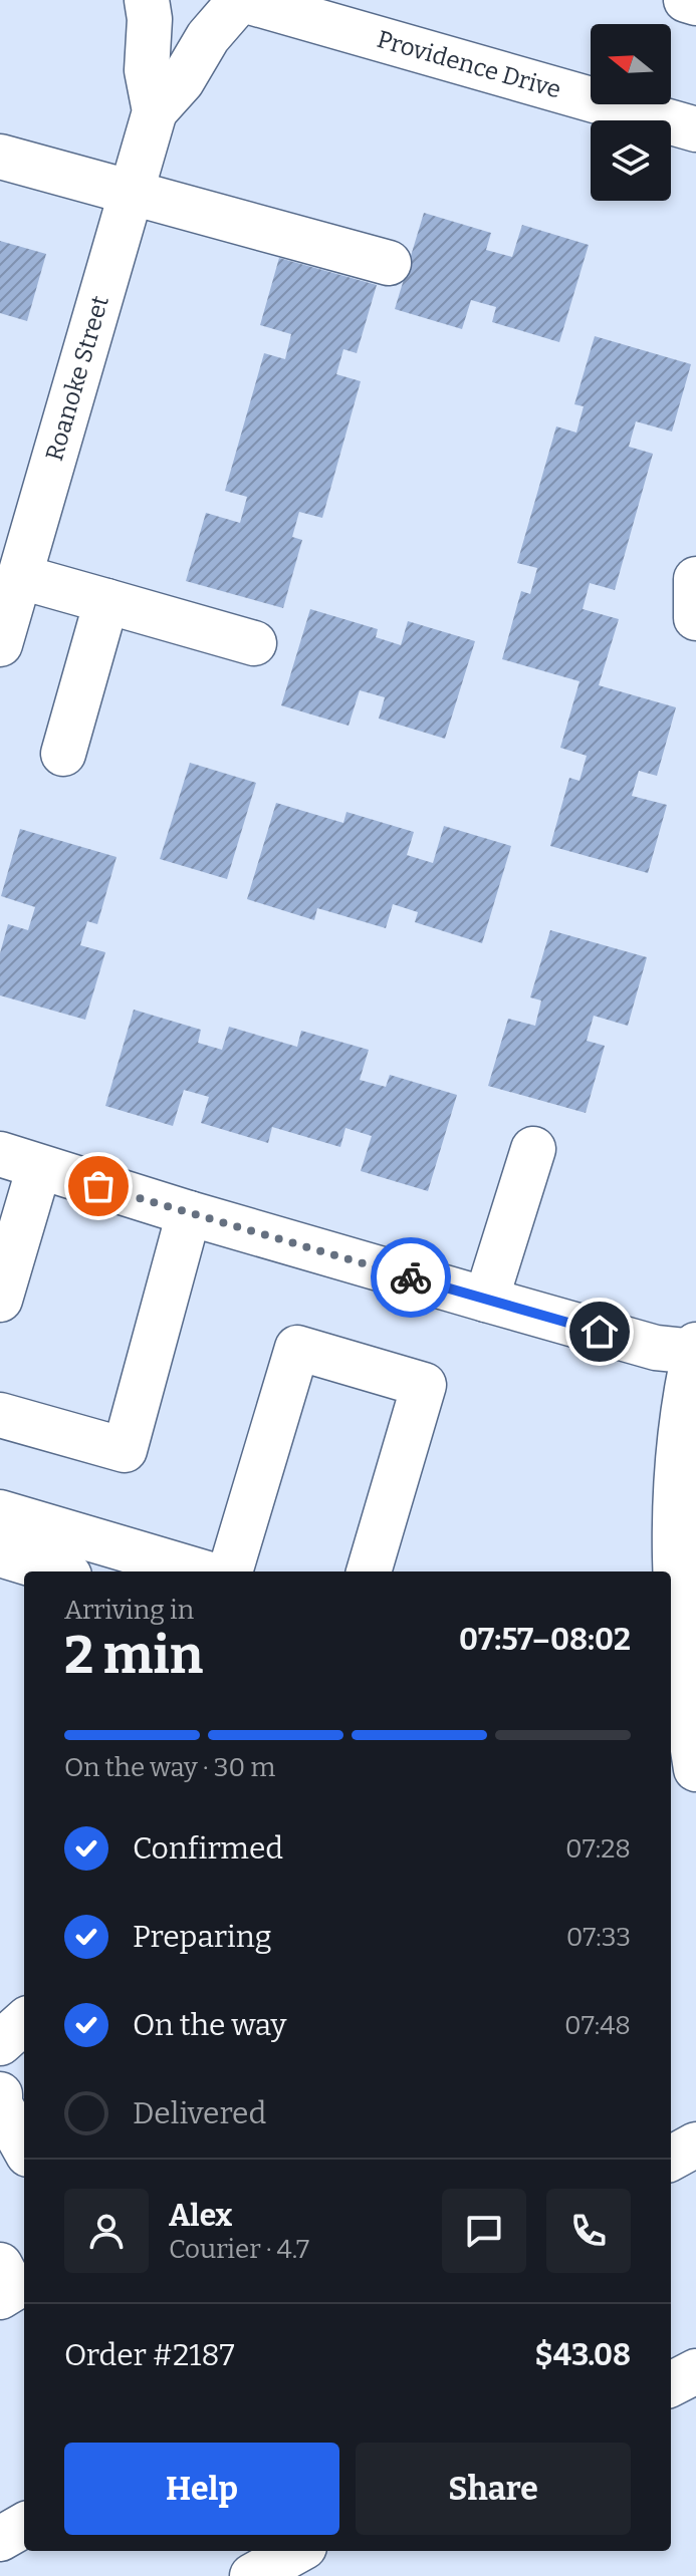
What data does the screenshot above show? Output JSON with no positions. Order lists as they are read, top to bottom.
{
  "streets": {
    "street": ["Providence Drive", "Roanoke Street"]
  },
  "crossings": [
    ["Providence Drive", "Roanoke Street"]
  ],
  "north": "left",
  "page": {
    "heading": ["2 min", "Arriving in", "07:57–08:02"],
    "panel": [
      "Alex",
      "Courier · 4.7",
      "Order #2187",
      "$43.08"
    ],
    "bar": "On the way · 30 m",
    "list": [
      ["Confirmed", "07:28"],
      ["Preparing", "07:33"],
      ["On the way", "07:48"],
      "Delivered"
    ],
    "buttons": ["Help", "Share"]
  }
}
